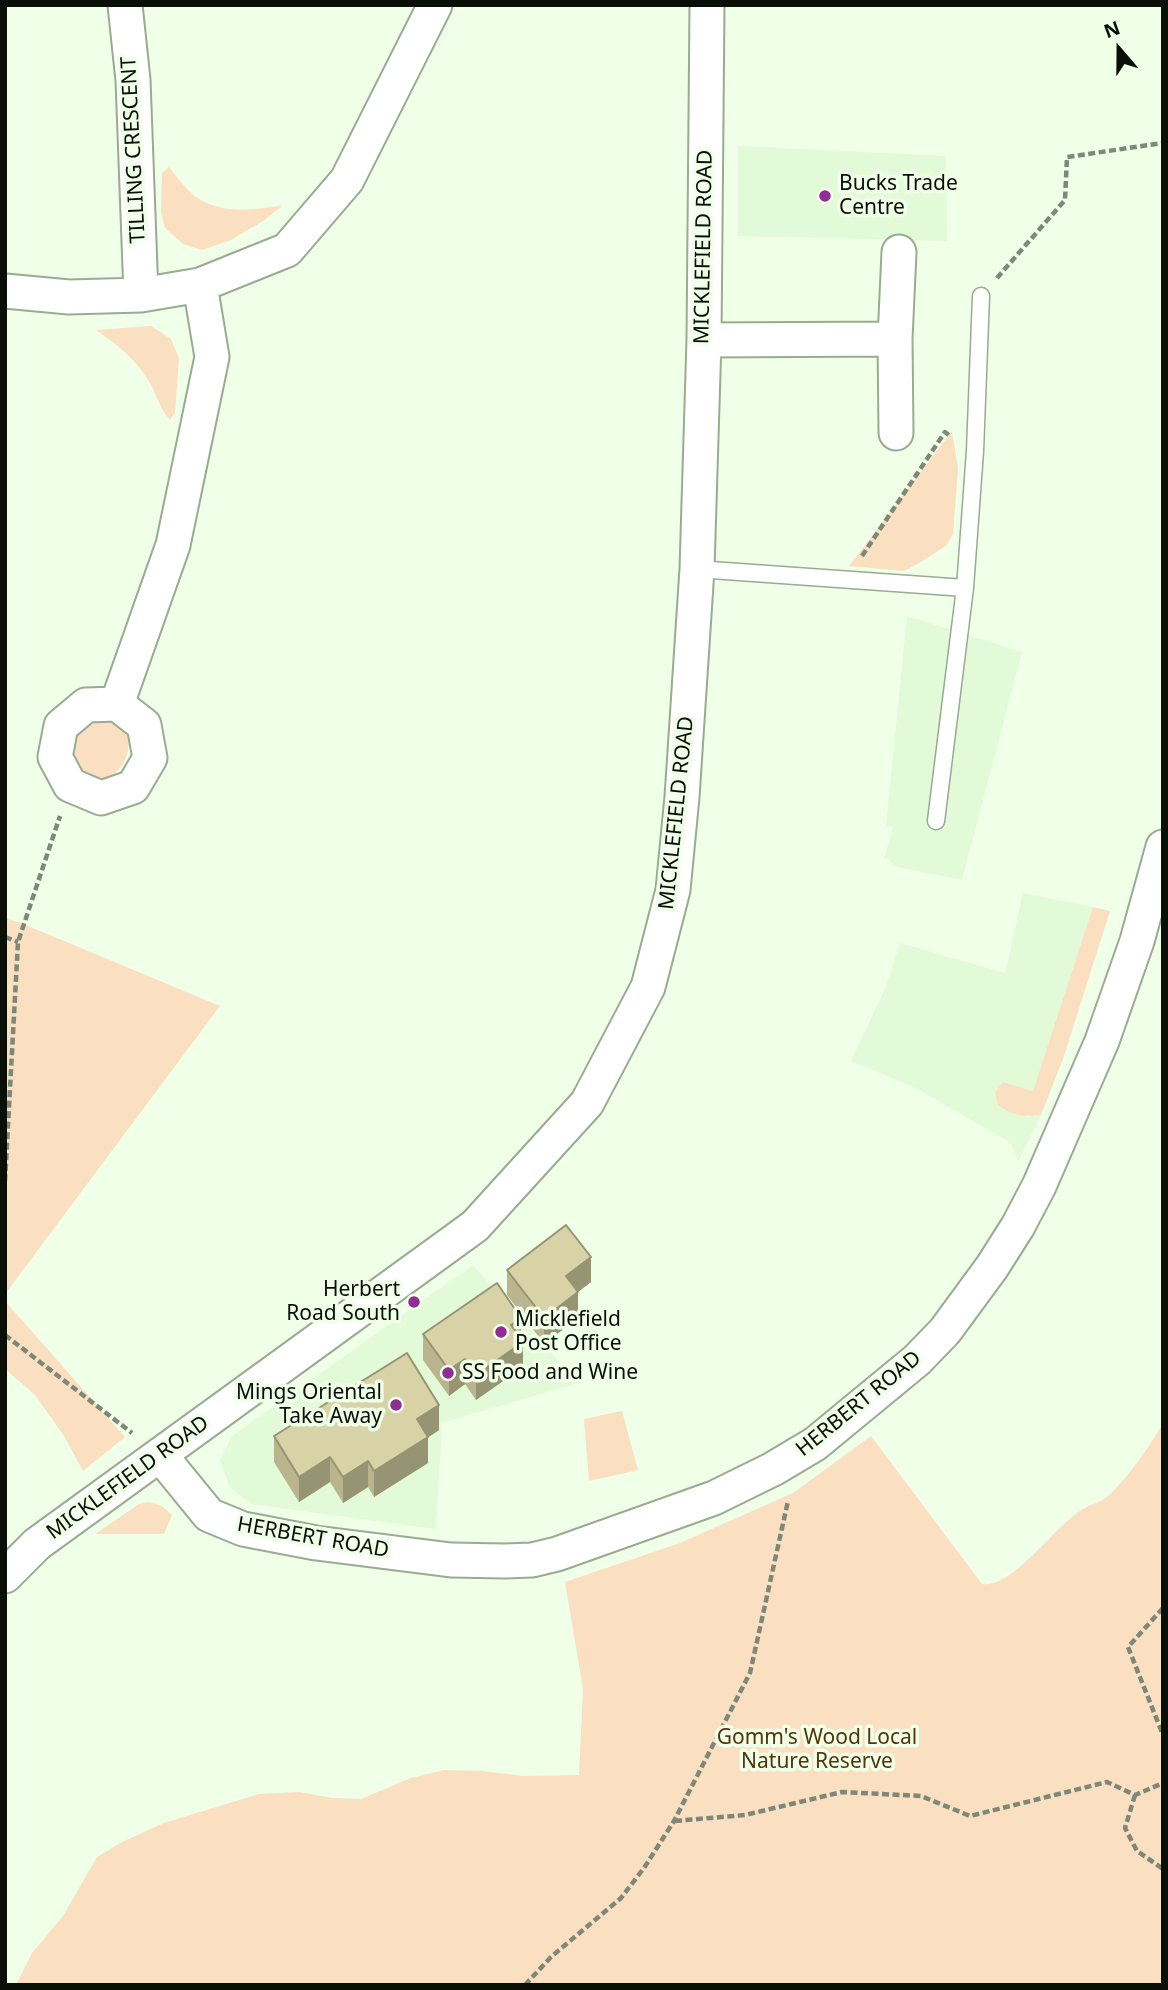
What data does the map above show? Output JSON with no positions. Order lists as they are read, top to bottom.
{
  "streets": {
    "street": ["TILLING CRESCENT", "MICKLEFIELD ROAD", "HERBERT ROAD"]
  },
  "crossings": [
    ["MICKLEFIELD ROAD", "HERBERT ROAD"]
  ],
  "parks": ["Gomm's Wood Local Nature Reserve"],
  "places": [
    "Bucks Trade Centre",
    "Herbert Road South",
    "Micklefield Post Office",
    "SS Food and Wine",
    "Mings Oriental Take Away"
  ],
  "north": "top"
}
